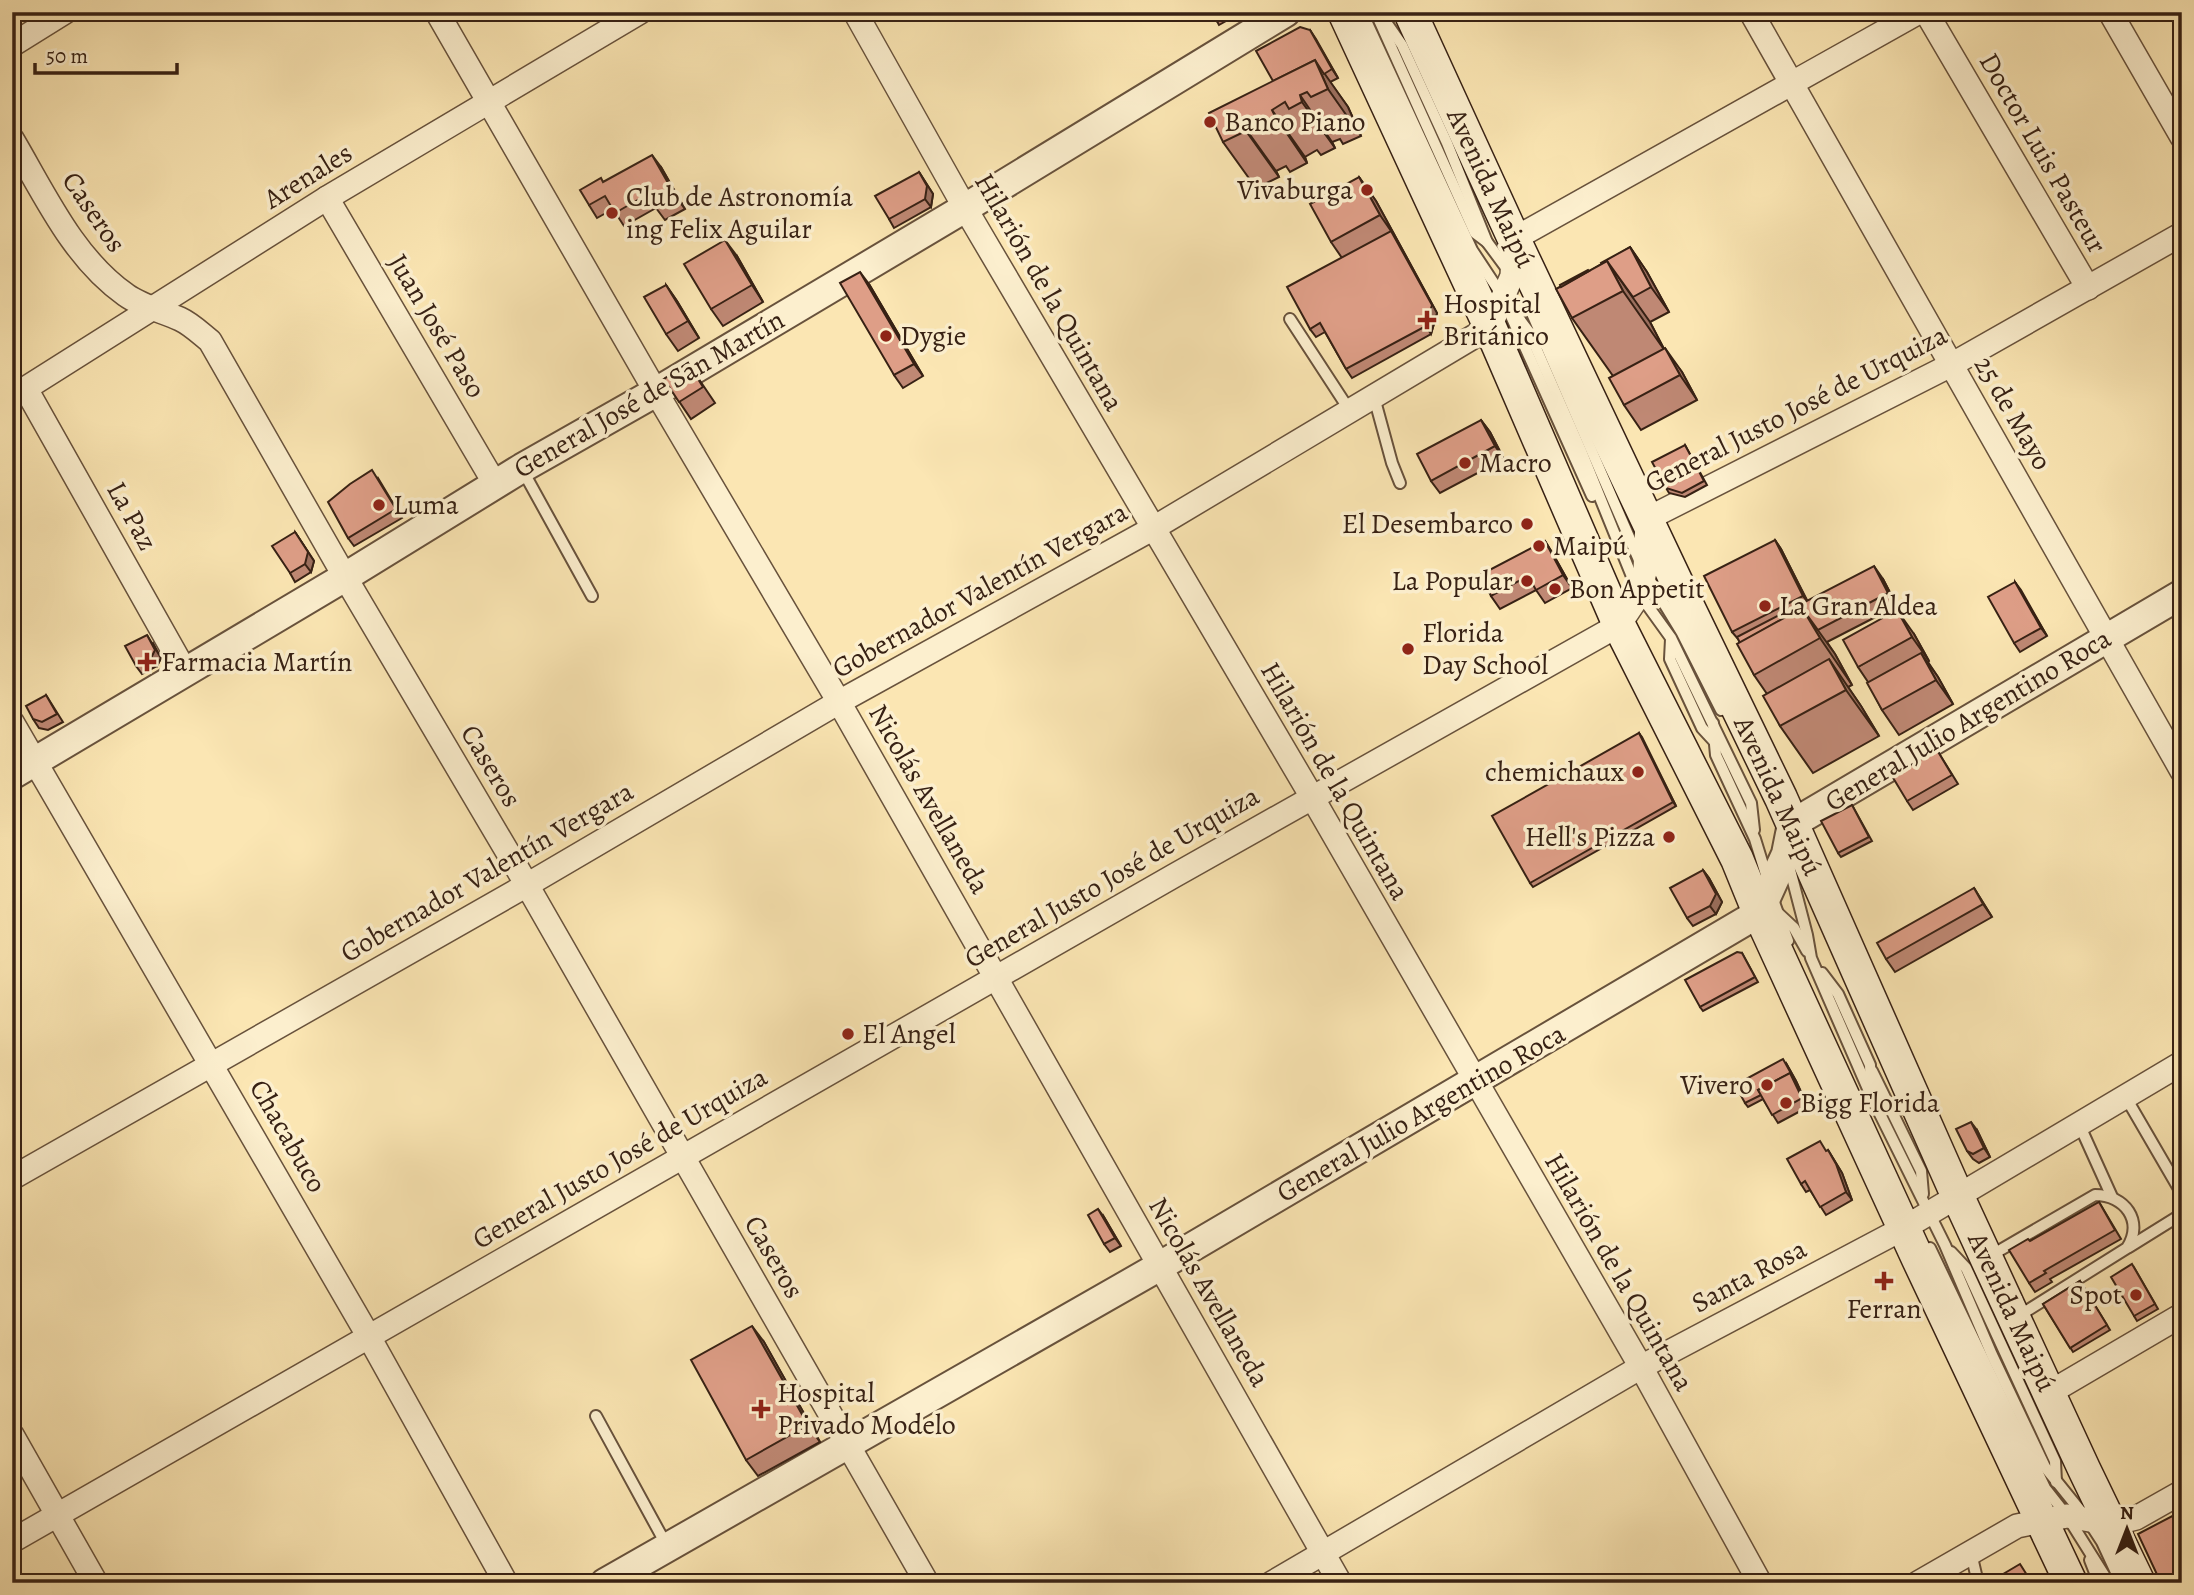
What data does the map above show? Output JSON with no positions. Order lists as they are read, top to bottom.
{
  "streets": {
    "main road": ["Avenida Maipú"],
    "street": [
      "Doctor Luis Pasteur",
      "Arenales",
      "Caseros",
      "Hilarión de la Quintana",
      "Juan José Paso",
      "General José de San Martín",
      "General Justo José de Urquiza",
      "25 de Mayo",
      "La Paz",
      "Gobernador Valentín Vergara",
      "General Julio Argentino Roca",
      "Nicolás Avellaneda",
      "Chacabuco",
      "Santa Rosa"
    ]
  },
  "crossings": [
    ["Doctor Luis Pasteur", "General Justo José de Urquiza"],
    ["Arenales", "Caseros"],
    ["Arenales", "Juan José Paso"],
    ["Arenales", "La Paz"],
    ["Arenales", "Nicolás Avellaneda"],
    ["Avenida Maipú", "General Justo José de Urquiza"],
    ["Avenida Maipú", "Gobernador Valentín Vergara"],
    ["Avenida Maipú", "General Julio Argentino Roca"],
    ["Avenida Maipú", "Santa Rosa"],
    ["Caseros", "General José de San Martín"],
    ["Caseros", "General Justo José de Urquiza"],
    ["Caseros", "Gobernador Valentín Vergara"],
    ["Caseros", "General Julio Argentino Roca"],
    ["Hilarión de la Quintana", "General José de San Martín"],
    ["Hilarión de la Quintana", "General Justo José de Urquiza"],
    ["Hilarión de la Quintana", "Gobernador Valentín Vergara"],
    ["Hilarión de la Quintana", "General Julio Argentino Roca"],
    ["Hilarión de la Quintana", "Santa Rosa"],
    ["Juan José Paso", "General José de San Martín"],
    ["General José de San Martín", "La Paz"],
    ["General José de San Martín", "Nicolás Avellaneda"],
    ["General José de San Martín", "Chacabuco"],
    ["General Justo José de Urquiza", "25 de Mayo"],
    ["General Justo José de Urquiza", "Nicolás Avellaneda"],
    ["General Justo José de Urquiza", "Chacabuco"],
    ["25 de Mayo", "General Julio Argentino Roca"],
    ["Gobernador Valentín Vergara", "Nicolás Avellaneda"],
    ["Gobernador Valentín Vergara", "Chacabuco"],
    ["General Julio Argentino Roca", "Nicolás Avellaneda"],
    ["Nicolás Avellaneda", "Santa Rosa"]
  ],
  "places": {
    "other": [
      "Banco Piano",
      "Vivaburga",
      "Club de Astronomía ing Felix Aguilar",
      "Dygie",
      "Macro",
      "Luma",
      "El Desembarco",
      "Maipú",
      "La Popular",
      "Bon Appetit",
      "La Gran Aldea",
      "Florida Day School",
      "chemichaux",
      "Hell's Pizza",
      "El Angel",
      "Vivero",
      "Bigg Florida",
      "Spot"
    ],
    "health": [
      "Hospital Británico",
      "Farmacia Martín",
      "Ferran",
      "Hospital Privado Modelo"
    ]
  },
  "scale_bar": "50 m",
  "north": "top"
}
